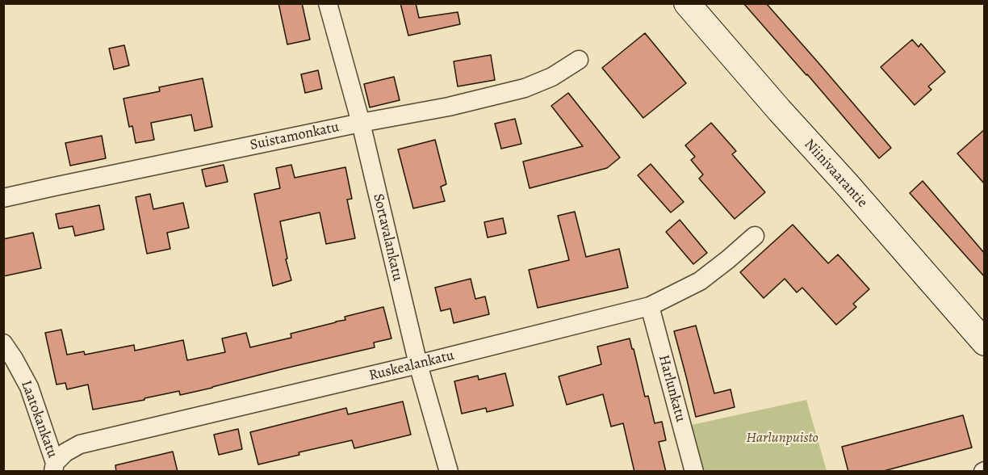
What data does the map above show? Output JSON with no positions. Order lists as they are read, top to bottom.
{
  "streets": {
    "main road": ["Niinivaarantie"],
    "street": [
      "Suistamonkatu",
      "Sortavalankatu",
      "Ruskealankatu",
      "Harlunkatu",
      "Laatokankatu"
    ]
  },
  "crossings": [
    ["Suistamonkatu", "Sortavalankatu"],
    ["Sortavalankatu", "Ruskealankatu"],
    ["Ruskealankatu", "Harlunkatu"],
    ["Ruskealankatu", "Laatokankatu"]
  ],
  "parks": ["Harlunpuisto"]
}
